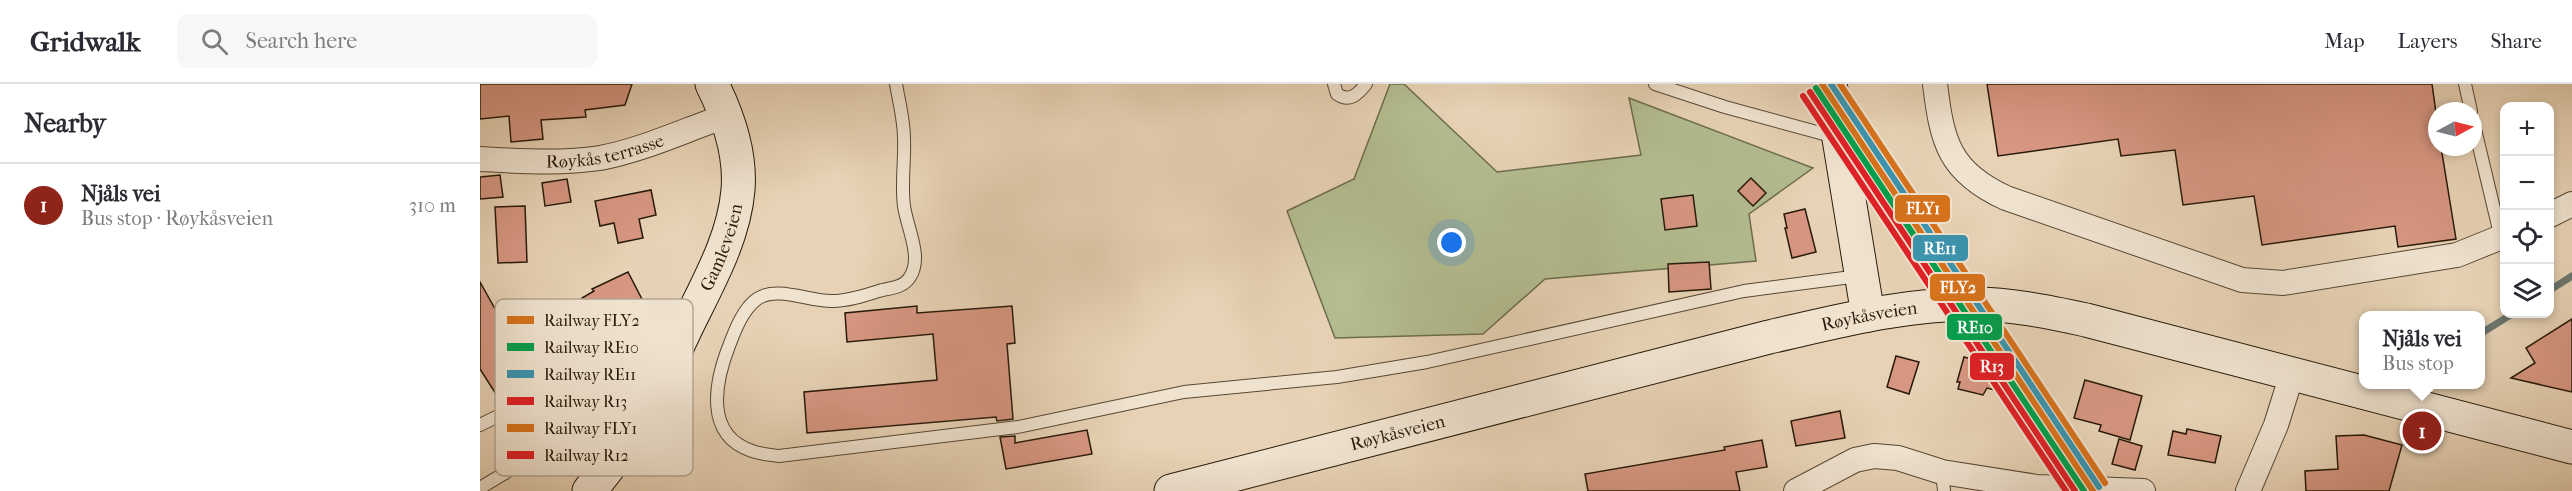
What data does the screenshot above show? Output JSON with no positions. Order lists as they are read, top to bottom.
{
  "streets": {
    "main road": ["Gamleveien", "Røykåsveien"],
    "street": ["Røykås terrasse"]
  },
  "crossings": [
    ["Røykås terrasse", "Gamleveien"]
  ],
  "lines": [
    "rail line FLY2",
    "rail line RE11",
    "rail line FLY1",
    "rail line RE10",
    "rail line R13",
    "rail line R12"
  ],
  "legend": [
    "Railway FLY2",
    "Railway RE10",
    "Railway RE11",
    "Railway R13",
    "Railway FLY1",
    "Railway R12"
  ],
  "north": "right",
  "page": {
    "header": "Gridwalk",
    "search": "Search here",
    "nav": ["Map", "Layers", "Share"],
    "heading": "Nearby",
    "map_buttons": ["+", "−"],
    "list": [
      {
        "mark": "1",
        "name": "Njåls vei",
        "note": "Bus stop · Røykåsveien",
        "value": "310 m"
      }
    ],
    "popup": ["Njåls vei", "Bus stop"],
    "pins": "1"
  }
}
